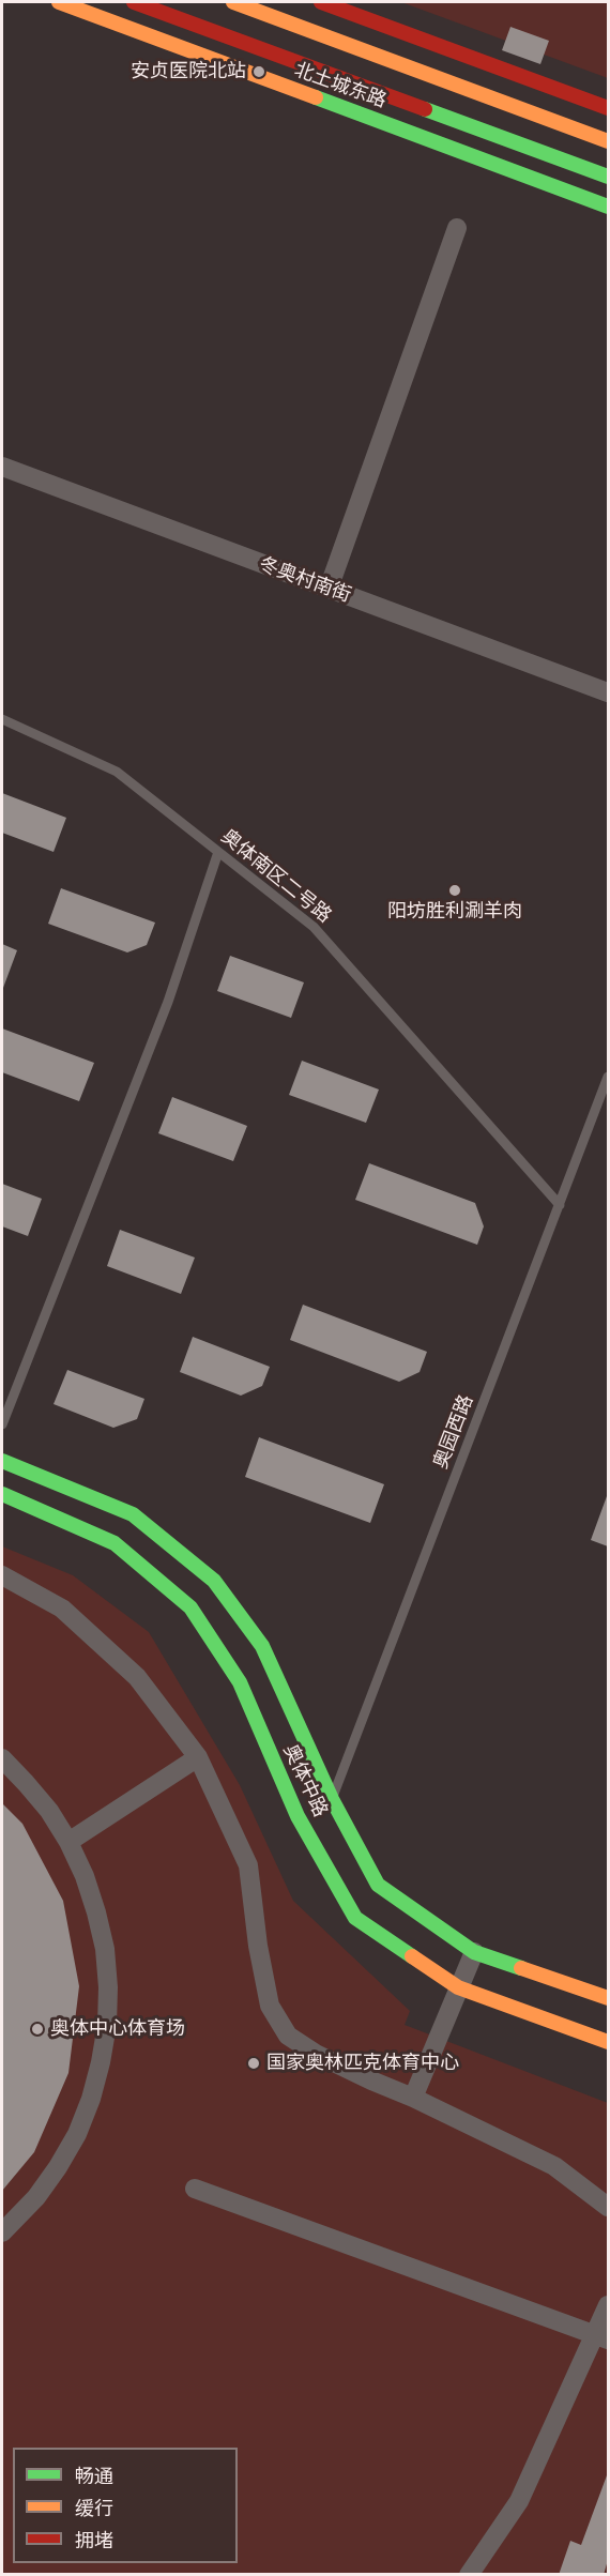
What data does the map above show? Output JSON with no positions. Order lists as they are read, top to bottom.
{
  "streets": {
    "main road": ["北土城东路", "奥体中路"],
    "street": ["冬奥村南街"],
    "lane": ["奥体南区二号路", "奥园西路"]
  },
  "crossings": [
    ["奥体南区二号路", "奥园西路"],
    ["奥园西路", "奥体中路"]
  ],
  "places": [
    "安贞医院北站",
    "阳坊胜利涮羊肉",
    "奥体中心体育场",
    "国家奥林匹克体育中心"
  ],
  "legend": ["畅通", "缓行", "拥堵"]
}
